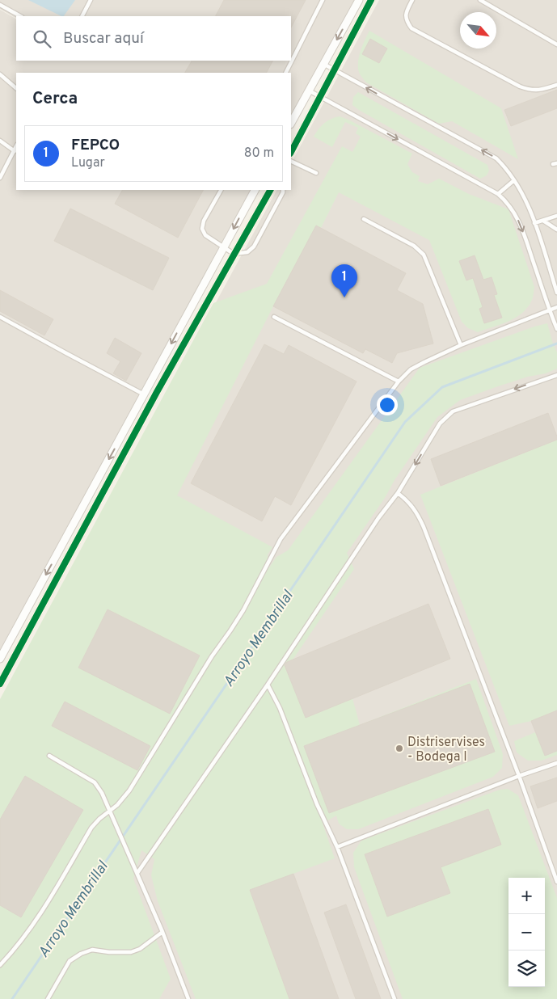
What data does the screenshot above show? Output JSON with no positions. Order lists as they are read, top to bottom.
{
  "water": ["Arroyo Membrillal"],
  "places": ["Distriservises - Bodega I"],
  "north": "bottom right",
  "page": {
    "search": "Buscar aquí",
    "heading": "Cerca",
    "list": [
      {
        "mark": "1",
        "name": "FEPCO",
        "note": "Lugar",
        "value": "80 m"
      }
    ],
    "pins": "1",
    "map_buttons": ["+", "−"]
  }
}
